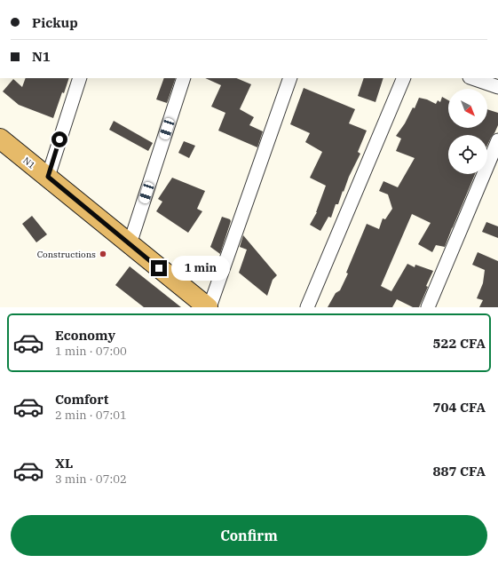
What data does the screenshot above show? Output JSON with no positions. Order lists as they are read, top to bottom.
{
  "streets": {
    "highway": ["N1"]
  },
  "places": ["Constructions"],
  "north": "bottom right",
  "page": {
    "banner": ["Pickup", "N1"],
    "bubble": "1 min",
    "list": [
      {
        "name": "Economy",
        "note": "1 min · 07:00",
        "value": "522 CFA"
      },
      {
        "name": "Comfort",
        "note": "2 min · 07:01",
        "value": "704 CFA"
      },
      {
        "name": "XL",
        "note": "3 min · 07:02",
        "value": "887 CFA"
      }
    ],
    "buttons": "Confirm"
  }
}
